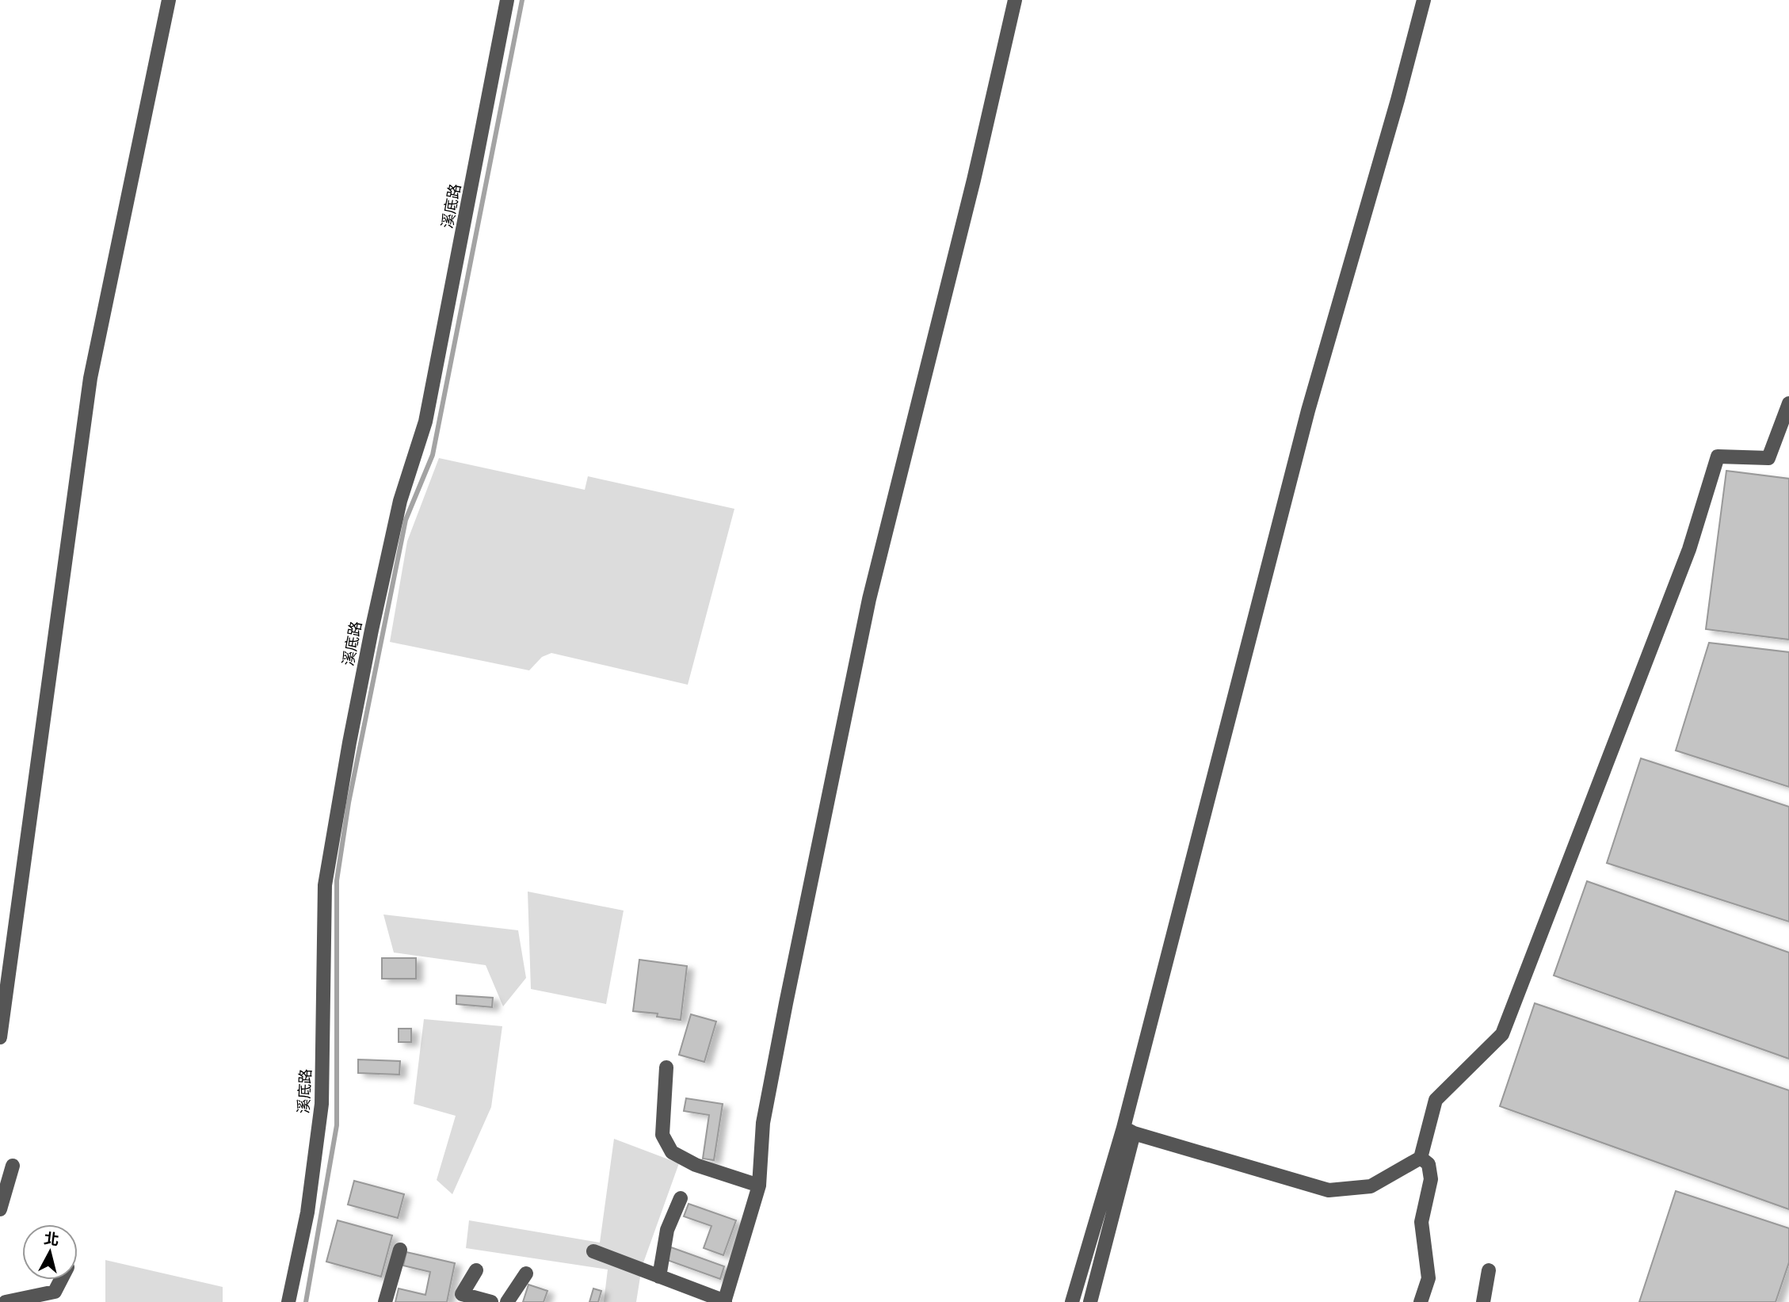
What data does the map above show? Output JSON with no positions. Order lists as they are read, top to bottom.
{
  "streets": {
    "street": ["溪底路"]
  },
  "north": "top"
}
